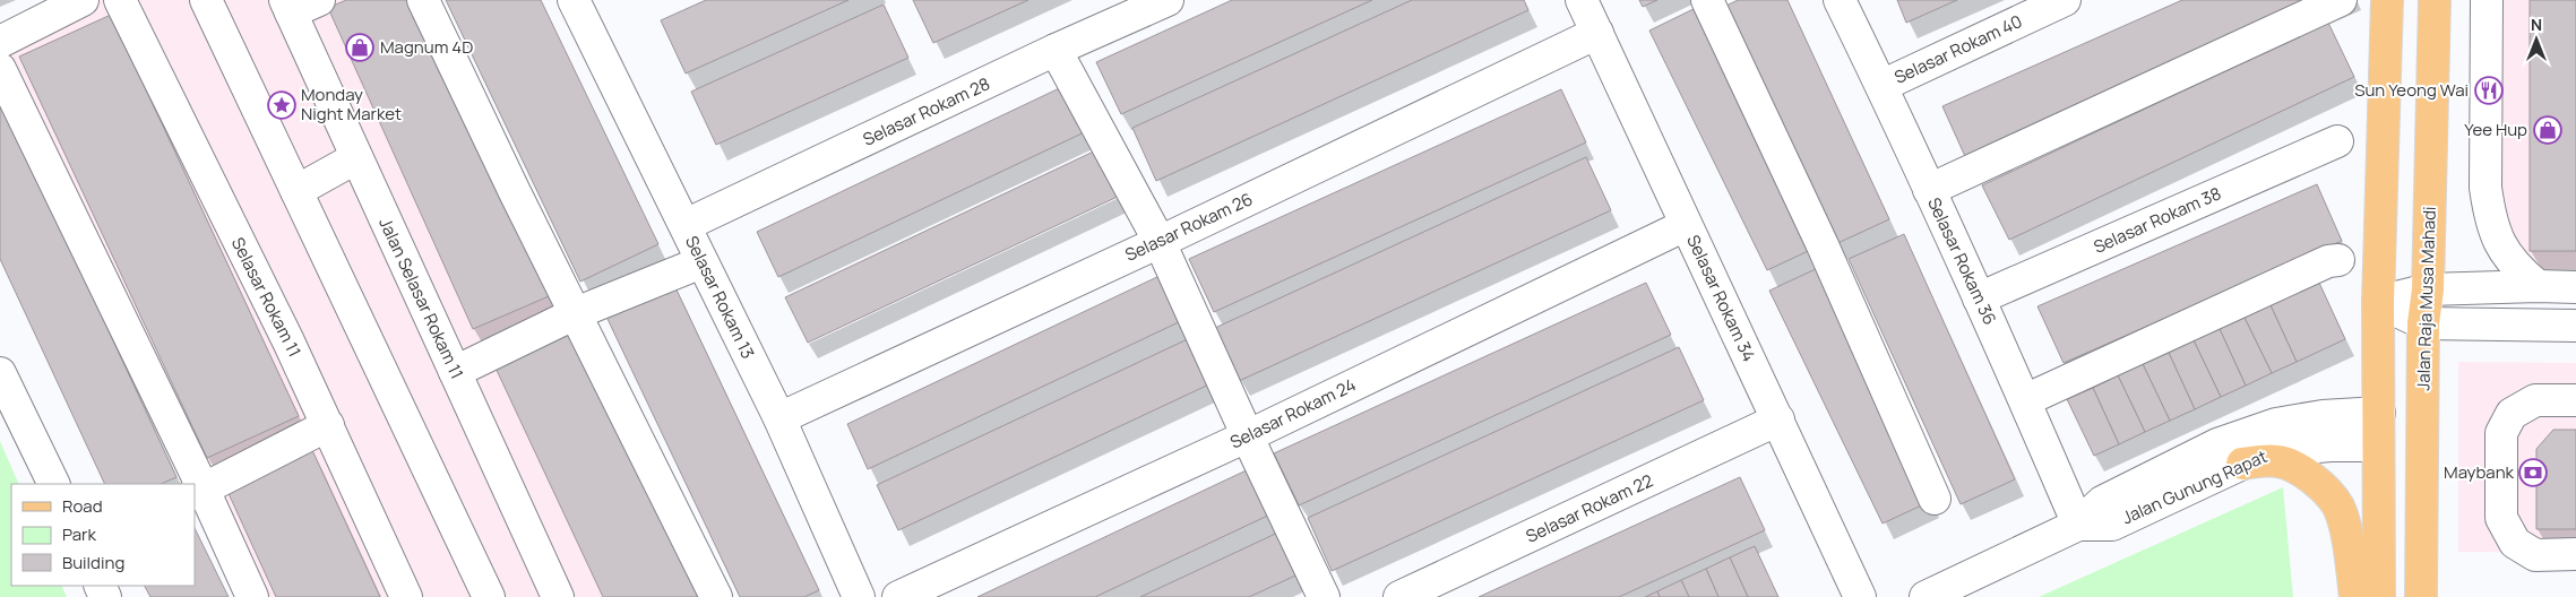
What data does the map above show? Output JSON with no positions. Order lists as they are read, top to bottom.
{
  "streets": {
    "main road": ["Jalan Raja Musa Mahadi"],
    "street": [
      "Selasar Rokam 40",
      "Selasar Rokam 28",
      "Selasar Rokam 38",
      "Selasar Rokam 26",
      "Selasar Rokam 36",
      "Selasar Rokam 11",
      "Selasar Rokam 13",
      "Jalan Selasar Rokam 11",
      "Selasar Rokam 34",
      "Selasar Rokam 24",
      "Jalan Gunung Rapat",
      "Selasar Rokam 22"
    ]
  },
  "crossings": [
    ["Selasar Rokam 40", "Selasar Rokam 36"],
    ["Selasar Rokam 28", "Selasar Rokam 13"],
    ["Selasar Rokam 38", "Selasar Rokam 36"],
    ["Selasar Rokam 26", "Selasar Rokam 13"],
    ["Selasar Rokam 26", "Selasar Rokam 34"],
    ["Selasar Rokam 36", "Jalan Gunung Rapat"],
    ["Selasar Rokam 34", "Selasar Rokam 24"],
    ["Selasar Rokam 34", "Selasar Rokam 22"]
  ],
  "places": {
    "shop": ["Magnum 4D", "Yee Hup"],
    "restaurant": ["Sun Yeong Wai"],
    "place": ["Monday Night Market"],
    "bank": ["Maybank"]
  },
  "legend": ["Road", "Park", "Building"],
  "north": "top"
}
